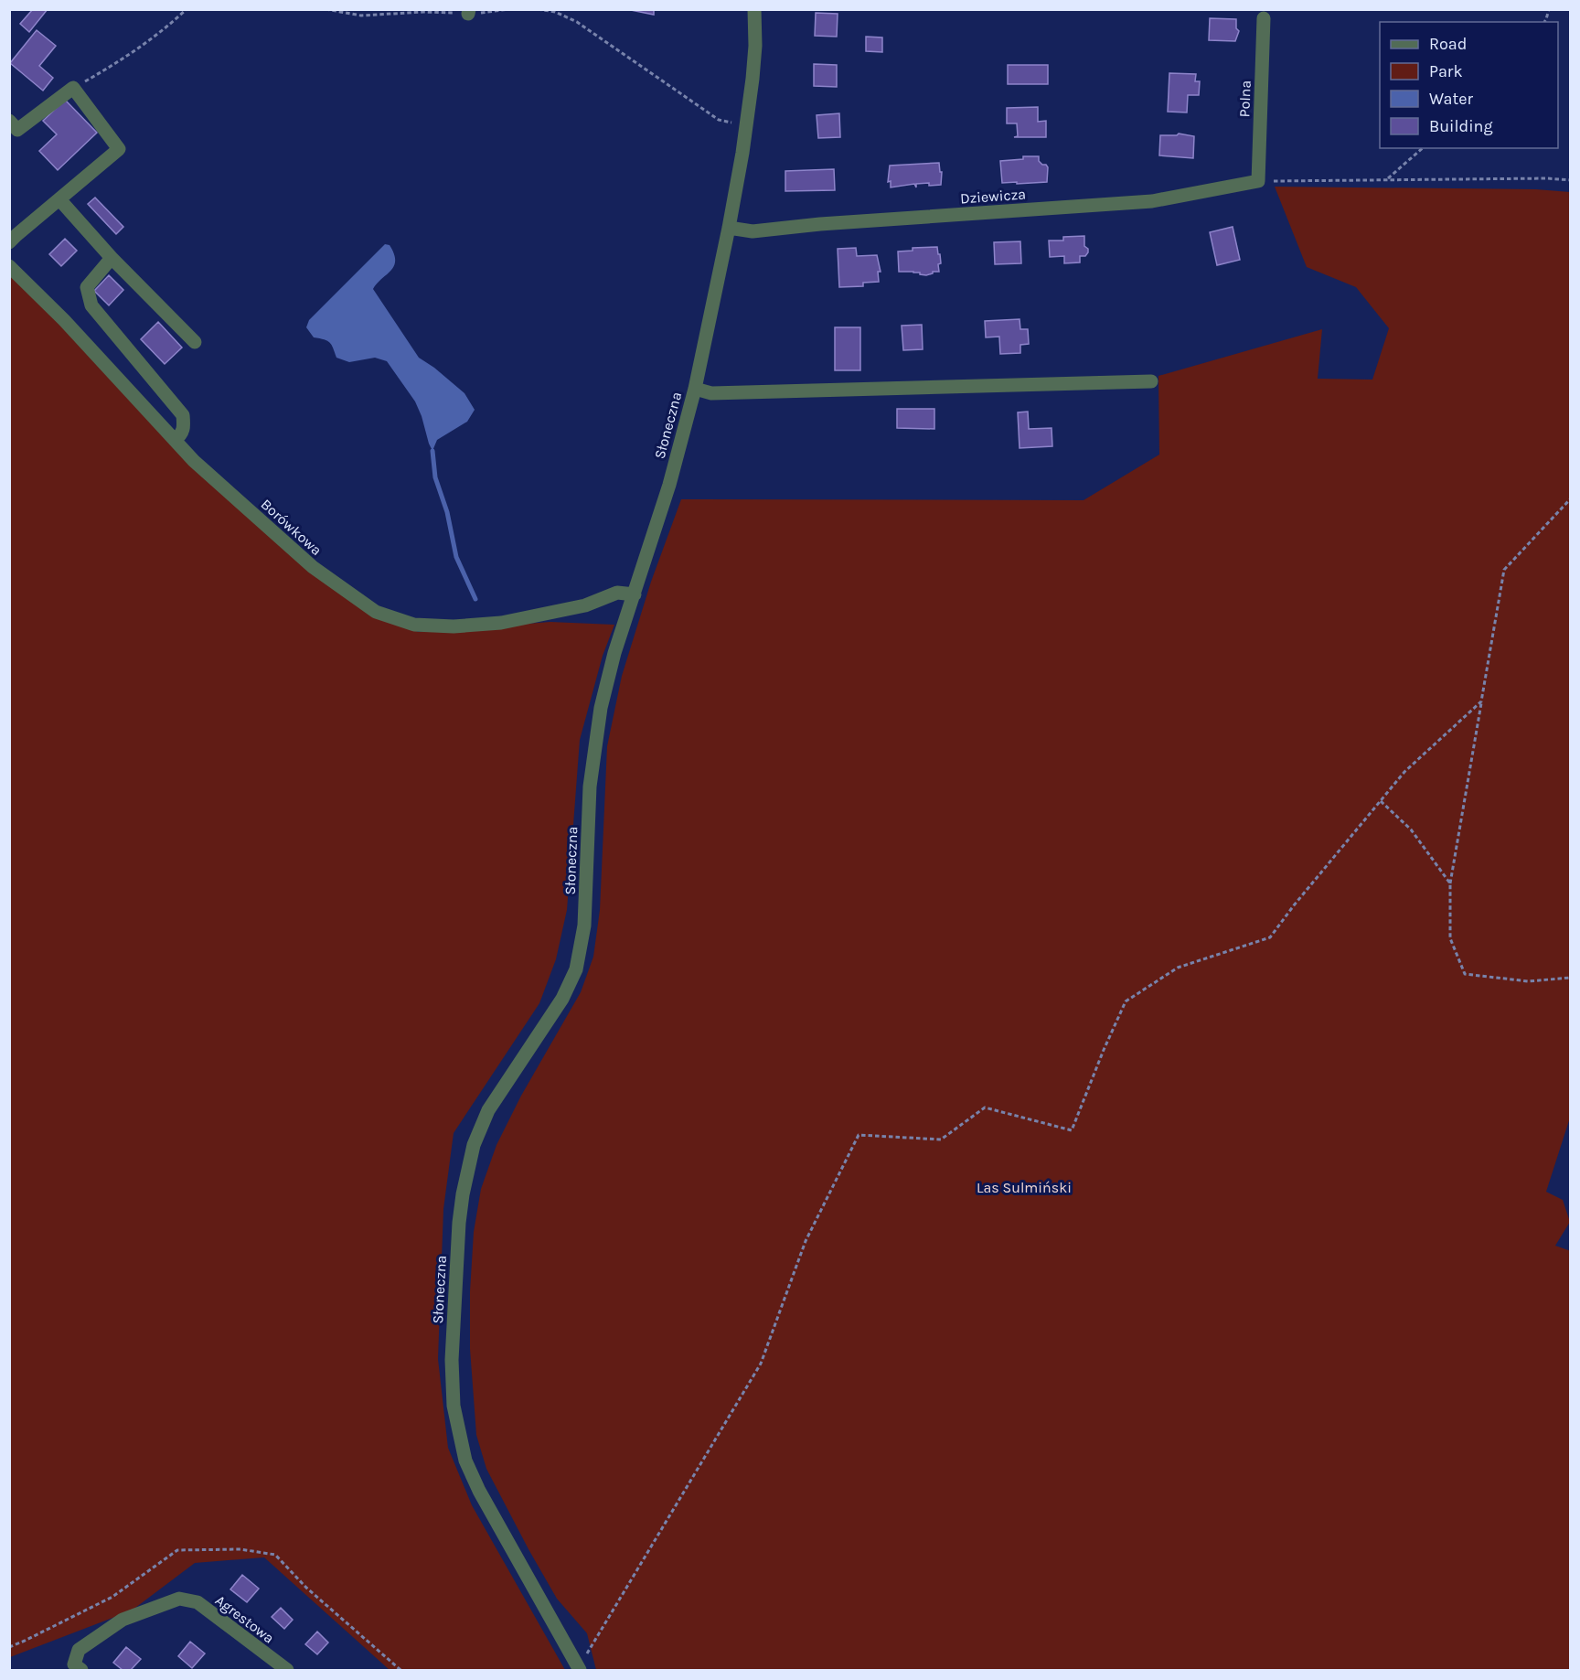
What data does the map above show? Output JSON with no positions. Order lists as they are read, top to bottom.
{
  "streets": {
    "street": [
      "Polna",
      "Dziewicza",
      "Słoneczna",
      "Borówkowa",
      "Agrestowa"
    ]
  },
  "crossings": [
    ["Polna", "Dziewicza"],
    ["Dziewicza", "Słoneczna"],
    ["Słoneczna", "Borówkowa"]
  ],
  "parks": ["Las Sulmiński"],
  "legend": [
    "Road",
    "Park",
    "Water",
    "Building"
  ]
}
